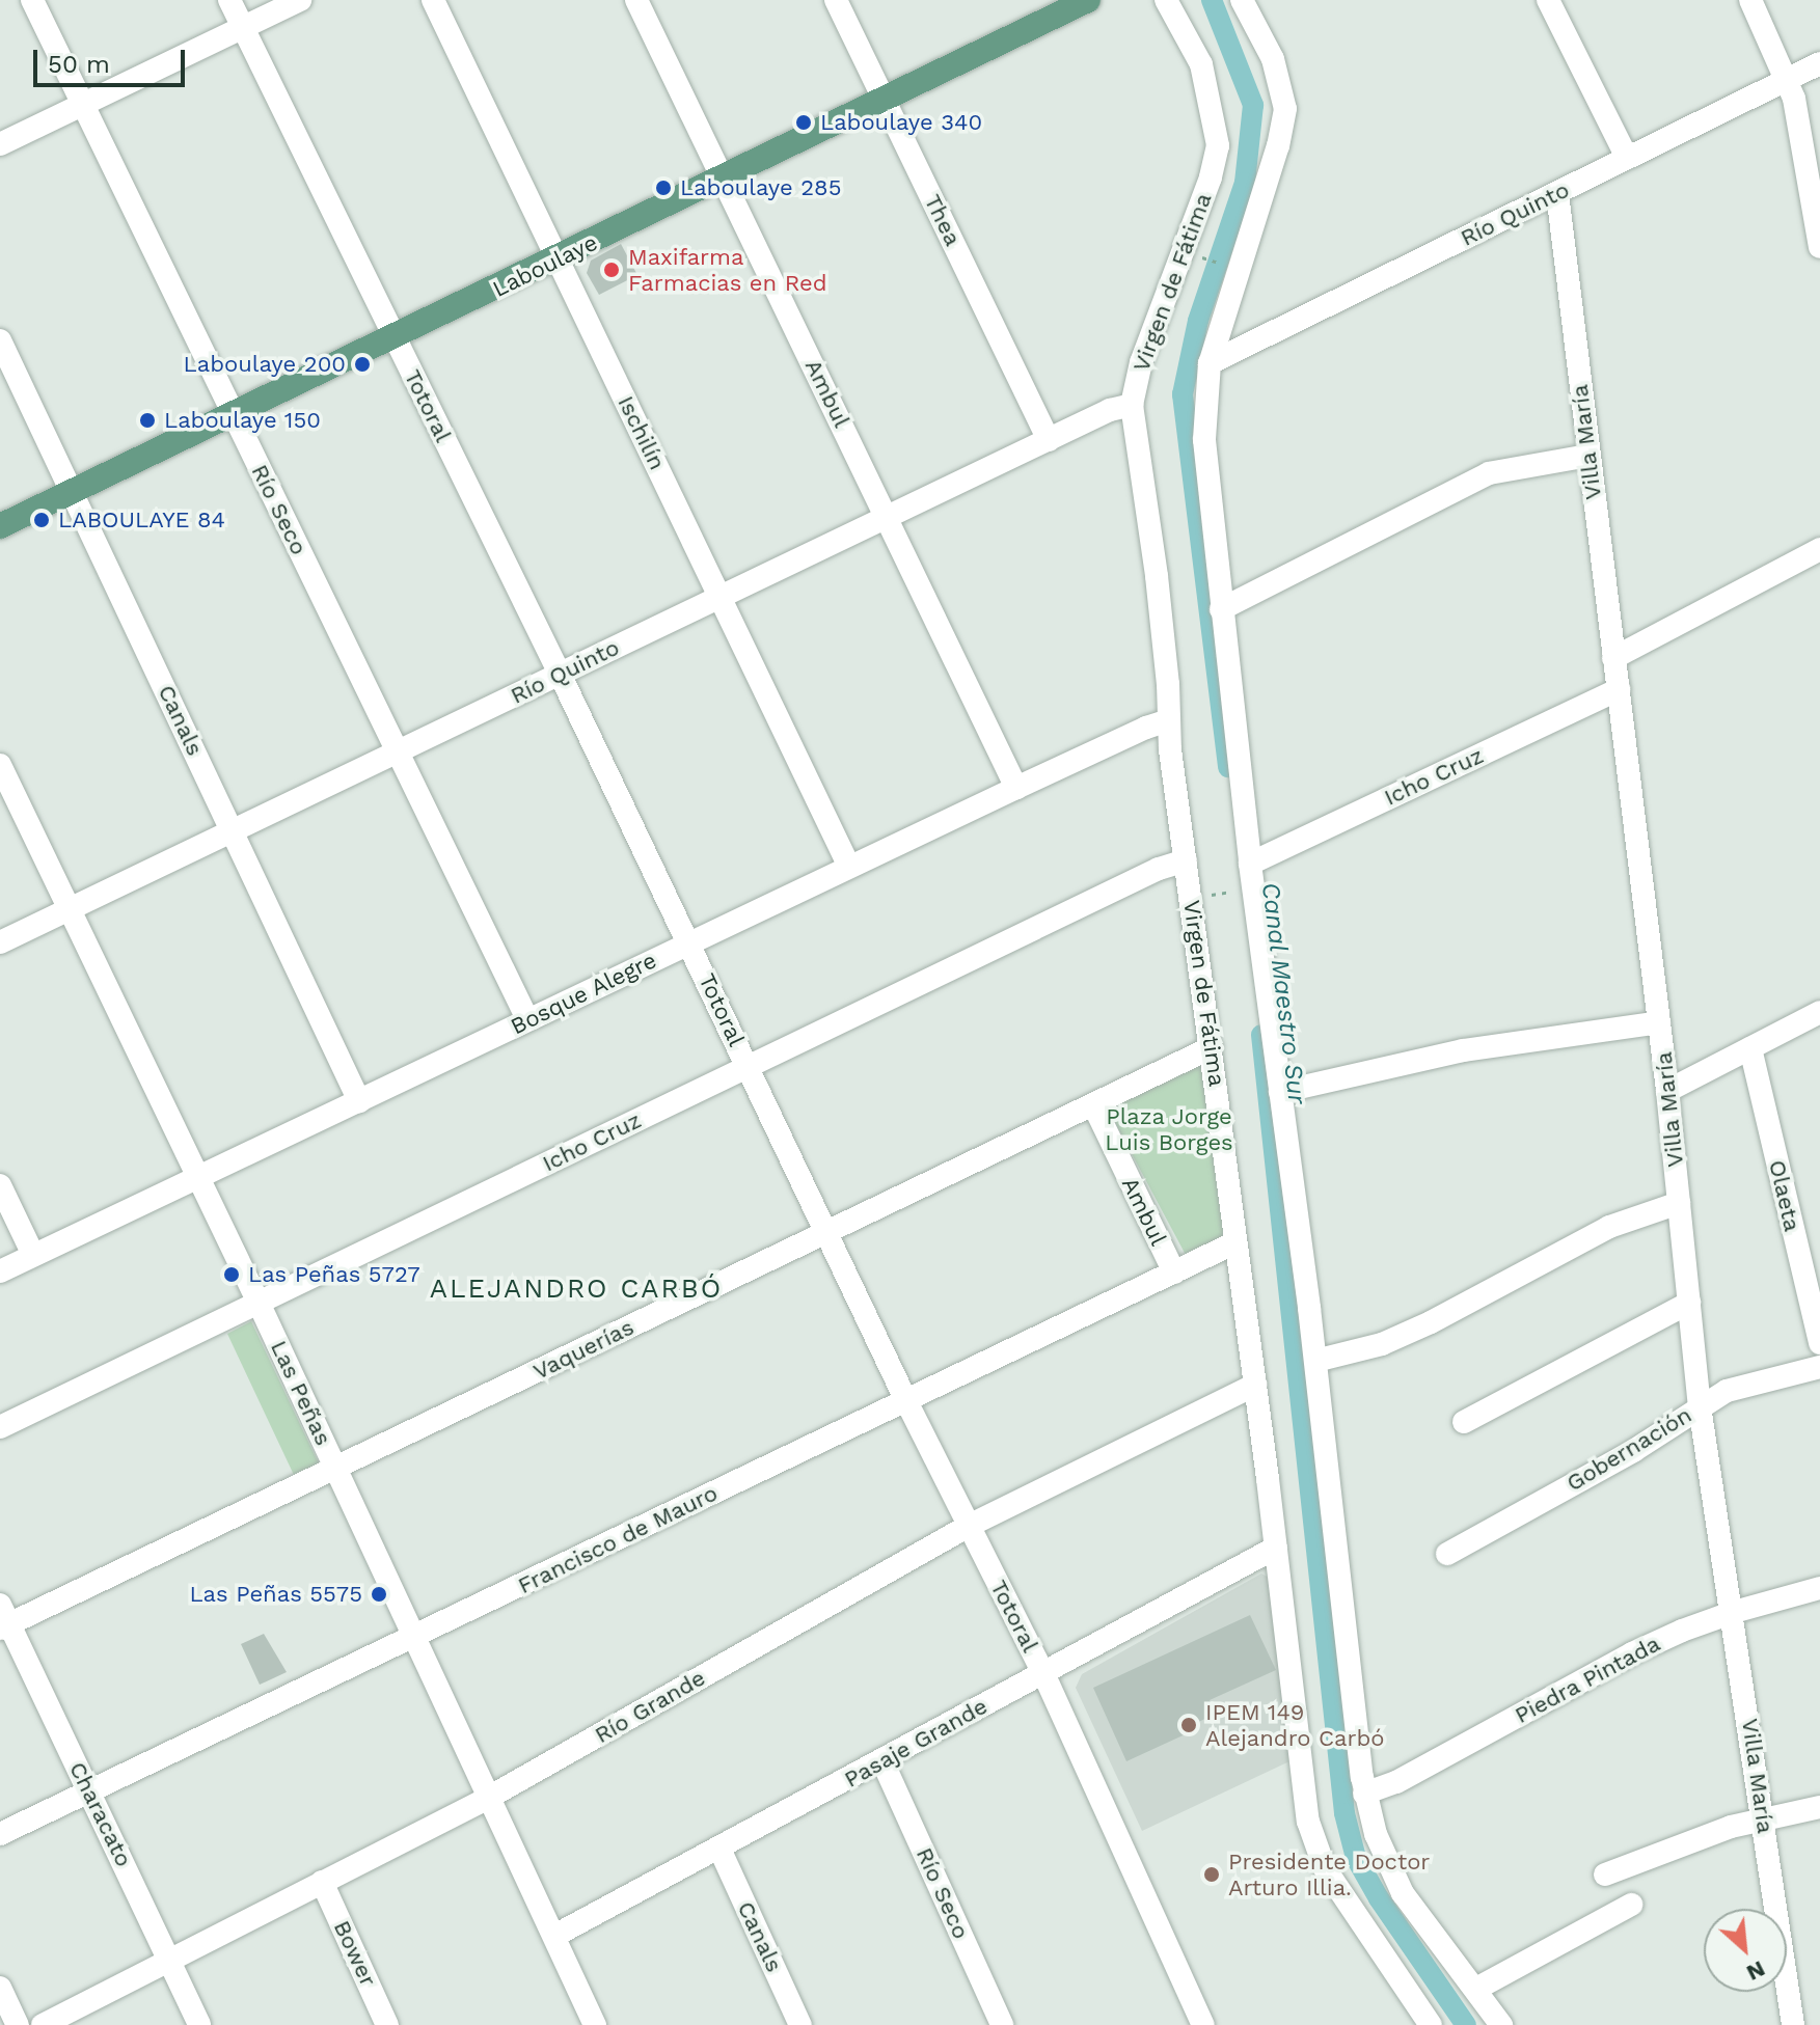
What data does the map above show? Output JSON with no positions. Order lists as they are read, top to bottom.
{
  "streets": {
    "main road": ["Laboulaye"],
    "street": [
      "Río Quinto",
      "Thea",
      "Virgen de Fátima",
      "Ambul",
      "Totoral",
      "Ischilín",
      "Villa María",
      "Río Seco",
      "Canals",
      "Icho Cruz",
      "Bosque Alegre",
      "Olaeta",
      "Vaquerías",
      "Las Peñas",
      "Gobernación",
      "Francisco de Mauro",
      "Piedra Pintada",
      "Río Grande",
      "Pasaje Grande",
      "Characato",
      "Bower"
    ]
  },
  "crossings": [
    ["Río Quinto", "Thea"],
    ["Río Quinto", "Virgen de Fátima"],
    ["Río Quinto", "Ambul"],
    ["Río Quinto", "Totoral"],
    ["Río Quinto", "Ischilín"],
    ["Río Quinto", "Villa María"],
    ["Río Quinto", "Río Seco"],
    ["Río Quinto", "Canals"],
    ["Río Quinto", "Las Peñas"],
    ["Thea", "Laboulaye"],
    ["Laboulaye", "Ambul"],
    ["Laboulaye", "Totoral"],
    ["Laboulaye", "Ischilín"],
    ["Laboulaye", "Río Seco"],
    ["Laboulaye", "Canals"],
    ["Virgen de Fátima", "Icho Cruz"],
    ["Virgen de Fátima", "Bosque Alegre"],
    ["Virgen de Fátima", "Vaquerías"],
    ["Virgen de Fátima", "Francisco de Mauro"],
    ["Virgen de Fátima", "Río Grande"],
    ["Virgen de Fátima", "Pasaje Grande"],
    ["Ambul", "Bosque Alegre"],
    ["Ambul", "Vaquerías"],
    ["Ambul", "Francisco de Mauro"],
    ["Totoral", "Icho Cruz"],
    ["Totoral", "Bosque Alegre"],
    ["Totoral", "Vaquerías"],
    ["Totoral", "Francisco de Mauro"],
    ["Totoral", "Río Grande"],
    ["Totoral", "Pasaje Grande"],
    ["Ischilín", "Bosque Alegre"],
    ["Villa María", "Icho Cruz"],
    ["Villa María", "Gobernación"],
    ["Villa María", "Piedra Pintada"],
    ["Río Seco", "Bosque Alegre"],
    ["Río Seco", "Pasaje Grande"],
    ["Canals", "Bosque Alegre"],
    ["Canals", "Pasaje Grande"],
    ["Icho Cruz", "Las Peñas"],
    ["Bosque Alegre", "Las Peñas"],
    ["Vaquerías", "Las Peñas"],
    ["Vaquerías", "Characato"],
    ["Las Peñas", "Francisco de Mauro"],
    ["Las Peñas", "Río Grande"],
    ["Las Peñas", "Pasaje Grande"],
    ["Francisco de Mauro", "Characato"],
    ["Río Grande", "Characato"],
    ["Río Grande", "Bower"]
  ],
  "districts": ["ALEJANDRO CARBÓ"],
  "water": ["Canal Maestro Sur"],
  "parks": ["Plaza Jorge Luis Borges"],
  "places": [
    "Laboulaye 340",
    "Laboulaye 285",
    "Maxifarma Farmacias en Red",
    "Laboulaye 200",
    "Laboulaye 150",
    "LABOULAYE 84",
    "Las Peñas 5727",
    "Las Peñas 5575",
    "IPEM 149 Alejandro Carbó",
    "Presidente Doctor Arturo Illia."
  ],
  "scale_bar": "50 m",
  "north": "bottom right"
}
